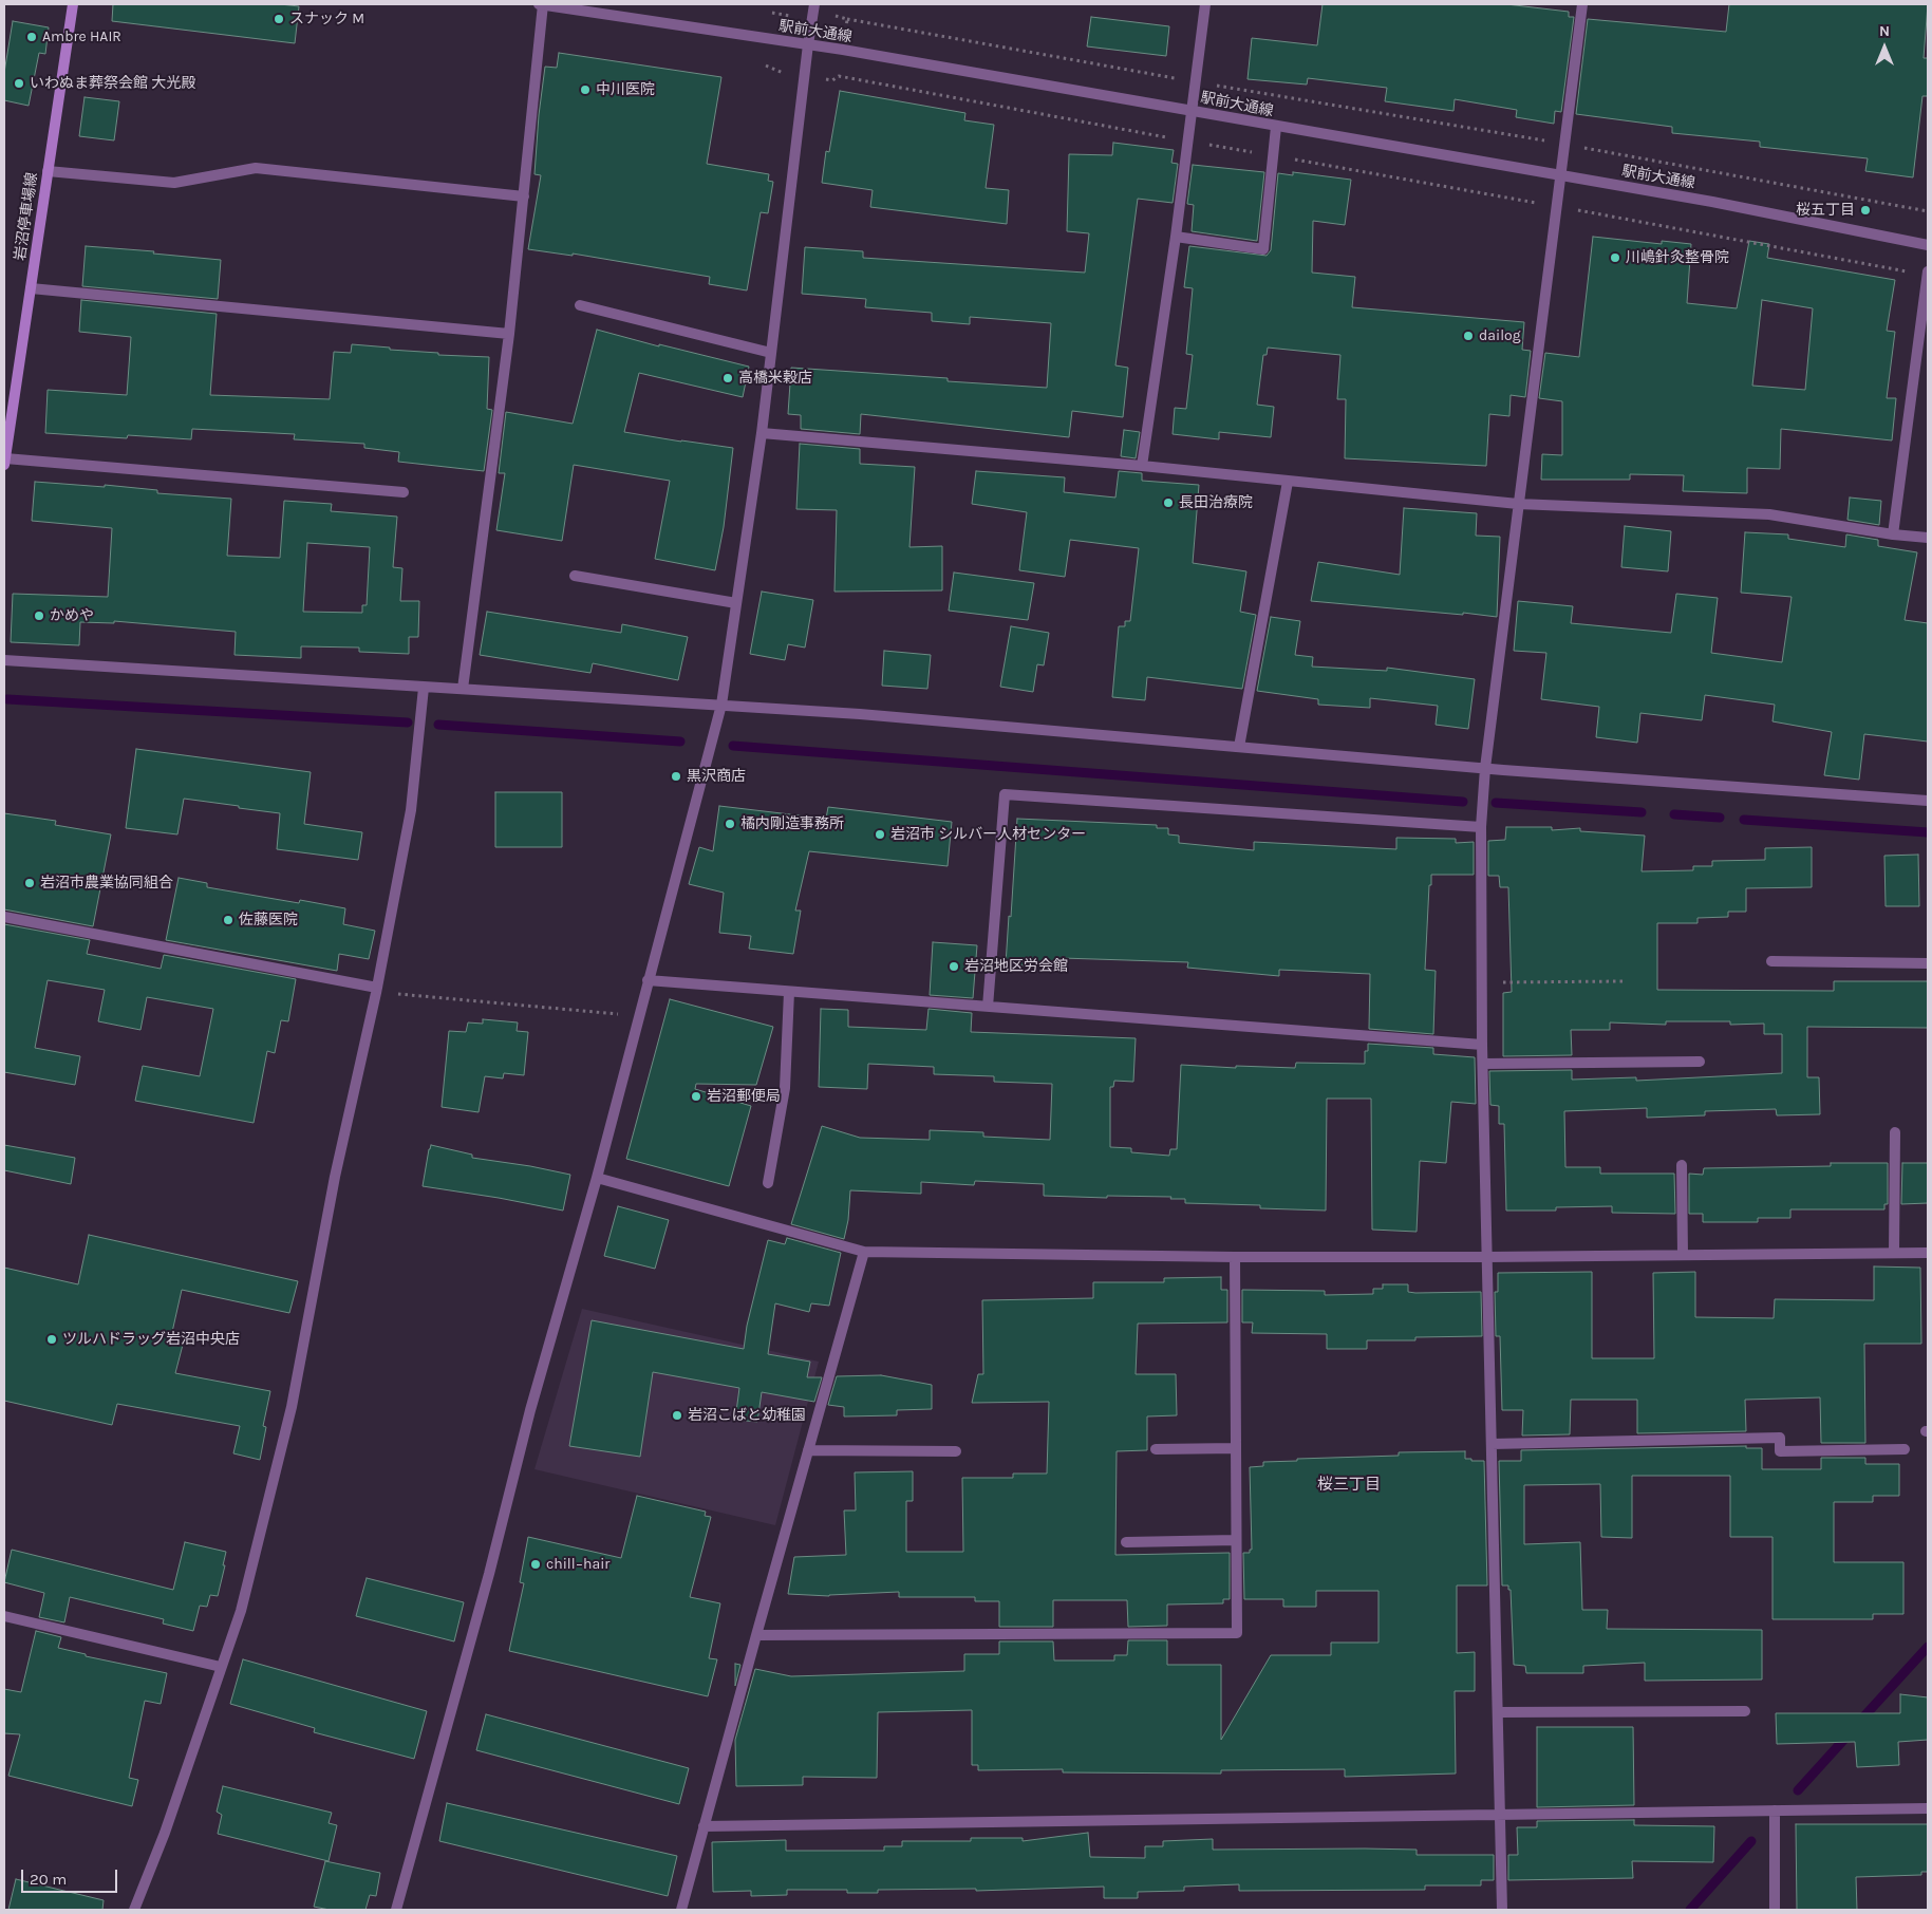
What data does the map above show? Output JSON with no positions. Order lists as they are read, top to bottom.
{
  "streets": {
    "main road": ["岩沼停車場線"],
    "street": ["駅前大通線"]
  },
  "districts": ["桜三丁目"],
  "places": [
    "スナック M",
    "Ambre HAIR",
    "いわぬま葬祭会館 大光殿",
    "中川医院",
    "桜五丁目",
    "川嶋針灸整骨院",
    "dailog",
    "高橋米穀店",
    "長田治療院",
    "かめや",
    "黒沢商店",
    "橘内剛造事務所",
    "岩沼市 シルバー人材センター",
    "岩沼市農業協同組合",
    "佐藤医院",
    "岩沼地区労会館",
    "岩沼郵便局",
    "ツルハドラッグ岩沼中央店",
    "岩沼こばと幼稚園",
    "chill−hair"
  ],
  "scale_bar": "20 m",
  "north": "top"
}
